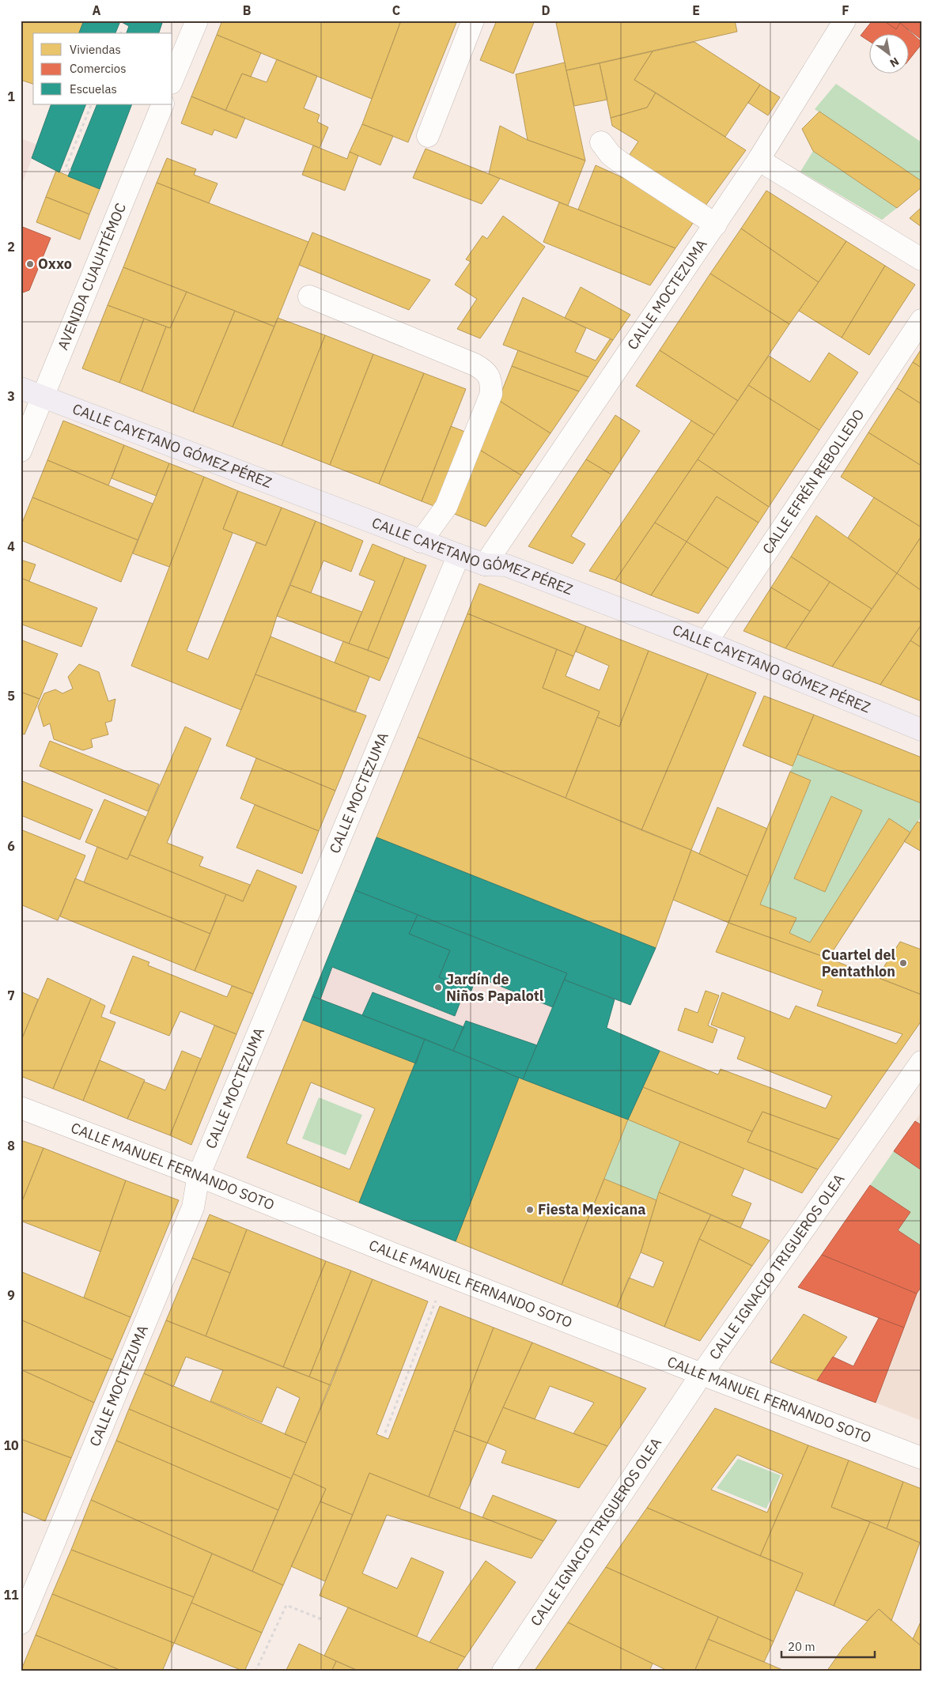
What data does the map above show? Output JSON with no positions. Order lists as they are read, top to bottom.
{
  "streets": {
    "main road": ["CALLE CAYETANO GÓMEZ PÉREZ"],
    "street": [
      "AVENIDA CUAUHTÉMOC",
      "CALLE MOCTEZUMA",
      "CALLE EFRÉN REBOLLEDO",
      "CALLE MANUEL FERNANDO SOTO",
      "CALLE IGNACIO TRIGUEROS OLEA"
    ]
  },
  "crossings": [
    ["AVENIDA CUAUHTÉMOC", "CALLE CAYETANO GÓMEZ PÉREZ"],
    ["CALLE MOCTEZUMA", "CALLE CAYETANO GÓMEZ PÉREZ"],
    ["CALLE MOCTEZUMA", "CALLE MANUEL FERNANDO SOTO"],
    ["CALLE CAYETANO GÓMEZ PÉREZ", "CALLE EFRÉN REBOLLEDO"],
    ["CALLE MANUEL FERNANDO SOTO", "CALLE IGNACIO TRIGUEROS OLEA"]
  ],
  "places": [
    "Oxxo",
    "Cuartel del Pentathlon",
    "Jardín de Niños Papalotl",
    "Fiesta Mexicana"
  ],
  "legend": ["Viviendas", "Comercios", "Escuelas"],
  "scale_bar": "20 m",
  "north": "bottom right",
  "grid": {
    "columns": [
      "A",
      "B",
      "C",
      "D",
      "E",
      "F"
    ],
    "rows": [
      "1",
      "2",
      "3",
      "4",
      "5",
      "6",
      "7",
      "8",
      "9",
      "10",
      "11"
    ]
  }
}
